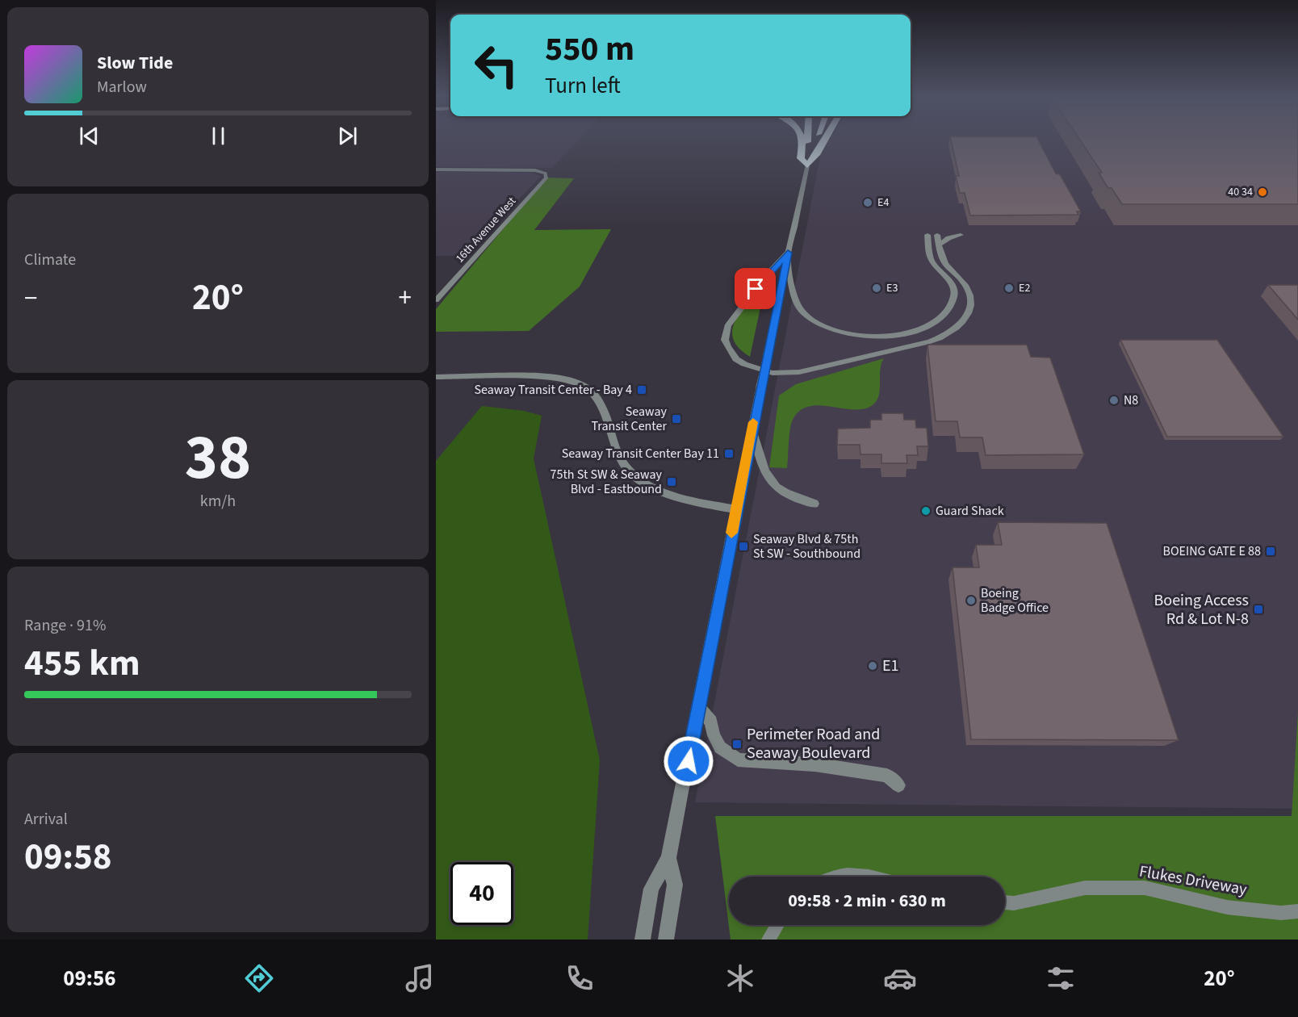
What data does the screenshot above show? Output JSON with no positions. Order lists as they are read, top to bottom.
{
  "streets": {
    "street": ["16th Avenue West", "Flukes Driveway"]
  },
  "places": {
    "other": [
      "40 34",
      "E4",
      "E3",
      "E2",
      "N8",
      "Guard Shack",
      "Boeing Badge Office",
      "E1"
    ],
    "transit": [
      "Seaway Transit Center - Bay 4",
      "Seaway Transit Center",
      "Seaway Transit Center Bay 11",
      "75th St SW & Seaway Blvd - Eastbound",
      "Seaway Blvd & 75th St SW - Southbound",
      "BOEING GATE E 88",
      "Boeing Access Rd & Lot N-8",
      "Perimeter Road and Seaway Boulevard"
    ]
  },
  "page": {
    "turn": ["550 m", "Turn left"],
    "song": ["Slow Tide", "Marlow"],
    "tile": [
      "Climate",
      ["38", "km/h"],
      ["Range · 91%", "455 km"],
      ["Arrival", "09:58"]
    ],
    "heat": ["−", "20°", "+"],
    "limit": "40",
    "trip": "09:58 · 2 min · 630 m",
    "tabs": ["09:56", "20°"]
  }
}
